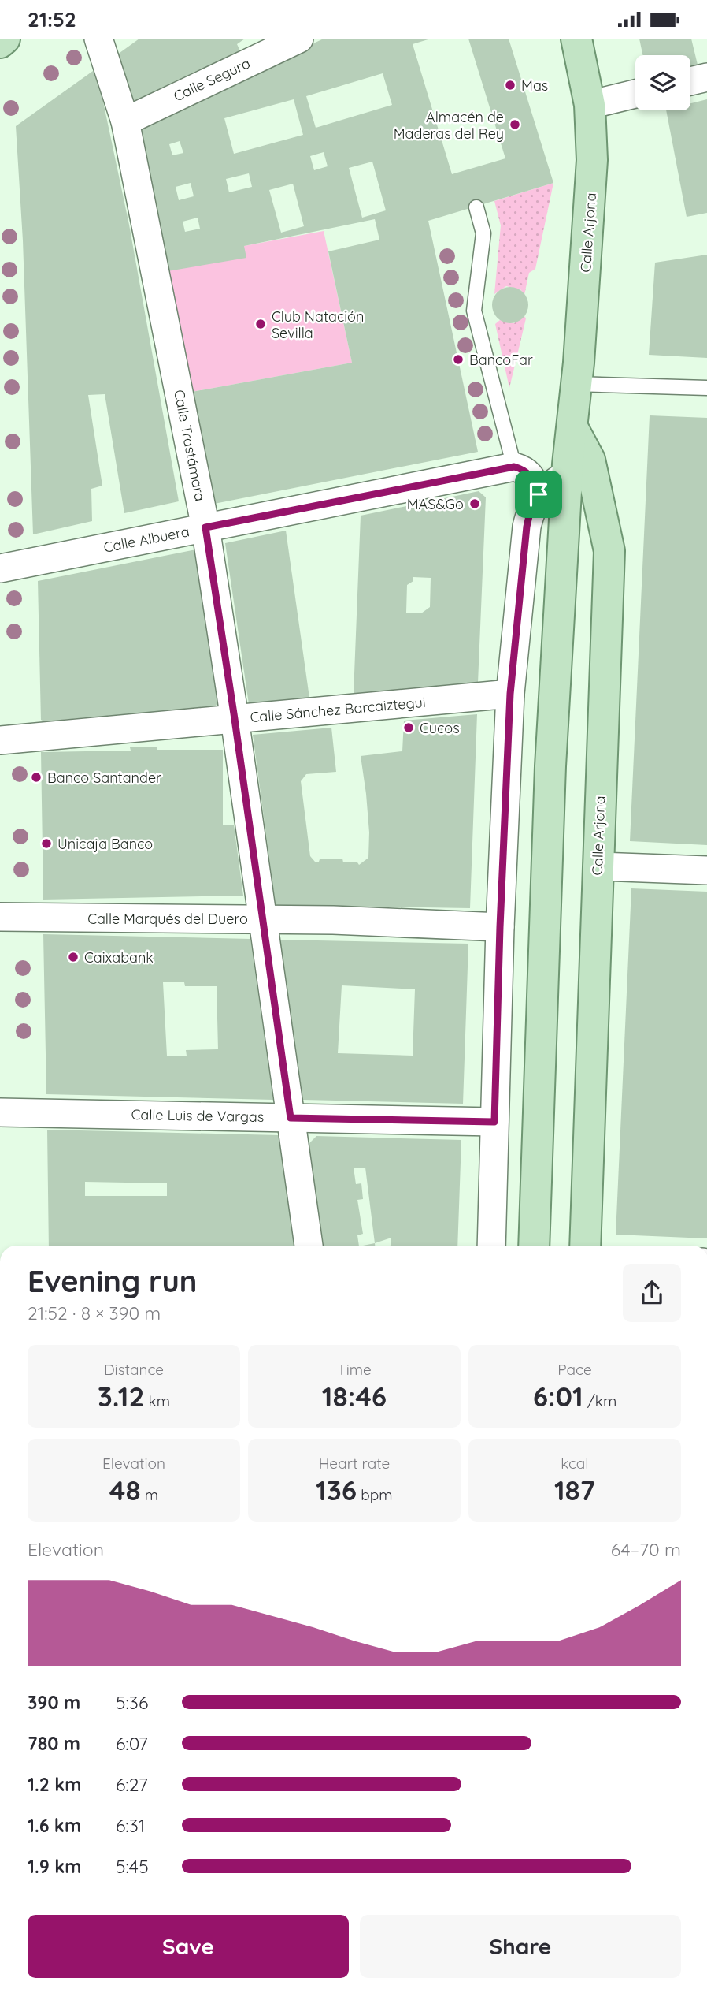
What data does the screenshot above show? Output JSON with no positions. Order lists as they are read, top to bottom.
{
  "streets": {
    "main road": ["Calle Arjona"],
    "street": [
      "Calle Segura",
      "Calle Trastámara",
      "Calle Albuera",
      "Calle Sánchez Barcaiztegui",
      "Calle Marqués del Duero",
      "Calle Luis de Vargas"
    ]
  },
  "crossings": [
    ["Calle Segura", "Calle Trastámara"],
    ["Calle Trastámara", "Calle Albuera"],
    ["Calle Trastámara", "Calle Sánchez Barcaiztegui"],
    ["Calle Trastámara", "Calle Marqués del Duero"],
    ["Calle Trastámara", "Calle Luis de Vargas"]
  ],
  "places": [
    "Mas",
    "Almacén de Maderas del Rey",
    "Club Natación Sevilla",
    "BancoFar",
    "MAS&Go",
    "Cucos",
    "Banco Santander",
    "Unicaja Banco",
    "Caixabank"
  ],
  "page": {
    "status": "21:52",
    "heading": ["Evening run", "21:52 · 8 × 390 m"],
    "stats": [
      ["Distance", "3.12 km"],
      ["Time", "18:46"],
      ["Pace", "6:01 /km"],
      ["Elevation", "48 m"],
      ["Heart rate", "136 bpm"],
      ["kcal", "187"]
    ],
    "chart": ["Elevation", "64–70 m"],
    "list": [
      {
        "name": "390 m",
        "note": "5:36"
      },
      {
        "name": "780 m",
        "note": "6:07"
      },
      {
        "name": "1.2 km",
        "note": "6:27"
      },
      {
        "name": "1.6 km",
        "note": "6:31"
      },
      {
        "name": "1.9 km",
        "note": "5:45"
      }
    ],
    "buttons": ["Save", "Share"]
  }
}
